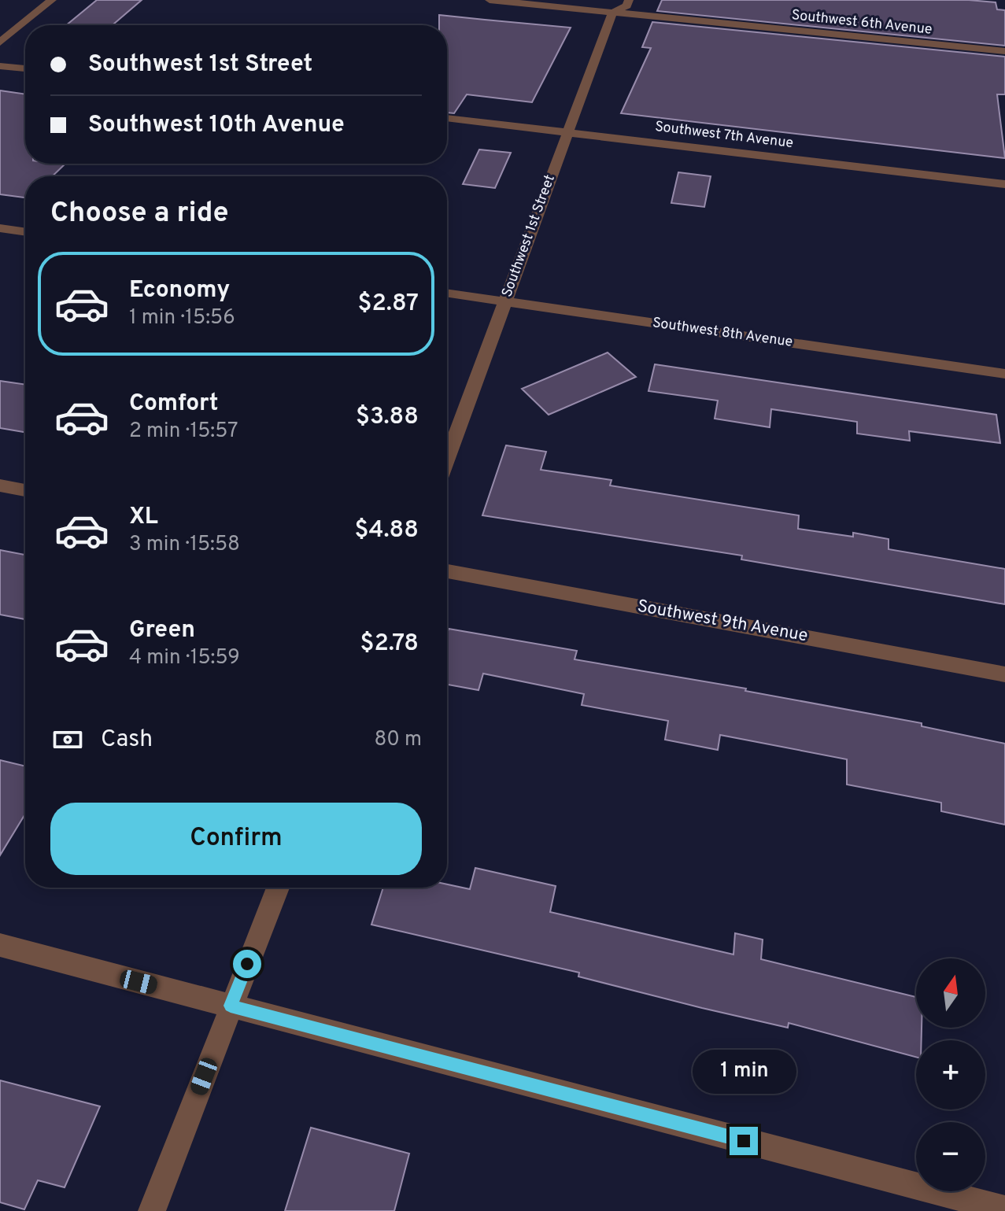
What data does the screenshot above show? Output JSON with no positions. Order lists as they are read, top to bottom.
{
  "streets": {
    "street": [
      "Southwest 6th Avenue",
      "Southwest 7th Avenue",
      "Southwest 1st Street",
      "Southwest 8th Avenue",
      "Southwest 9th Avenue"
    ]
  },
  "crossings": [
    ["Southwest 6th Avenue", "Southwest 1st Street"],
    ["Southwest 7th Avenue", "Southwest 1st Street"],
    ["Southwest 1st Street", "Southwest 8th Avenue"]
  ],
  "north": "top",
  "page": {
    "banner": ["Southwest 1st Street", "Southwest 10th Avenue"],
    "heading": "Choose a ride",
    "list": [
      {
        "name": "Economy",
        "note": "1 min · 15:56",
        "value": "$2.87"
      },
      {
        "name": "Comfort",
        "note": "2 min · 15:57",
        "value": "$3.88"
      },
      {
        "name": "XL",
        "note": "3 min · 15:58",
        "value": "$4.88"
      },
      {
        "name": "Green",
        "note": "4 min · 15:59",
        "value": "$2.78"
      }
    ],
    "pay": ["Cash", "80 m"],
    "buttons": "Confirm",
    "map_buttons": ["+", "−"],
    "bubble": "1 min"
  }
}
